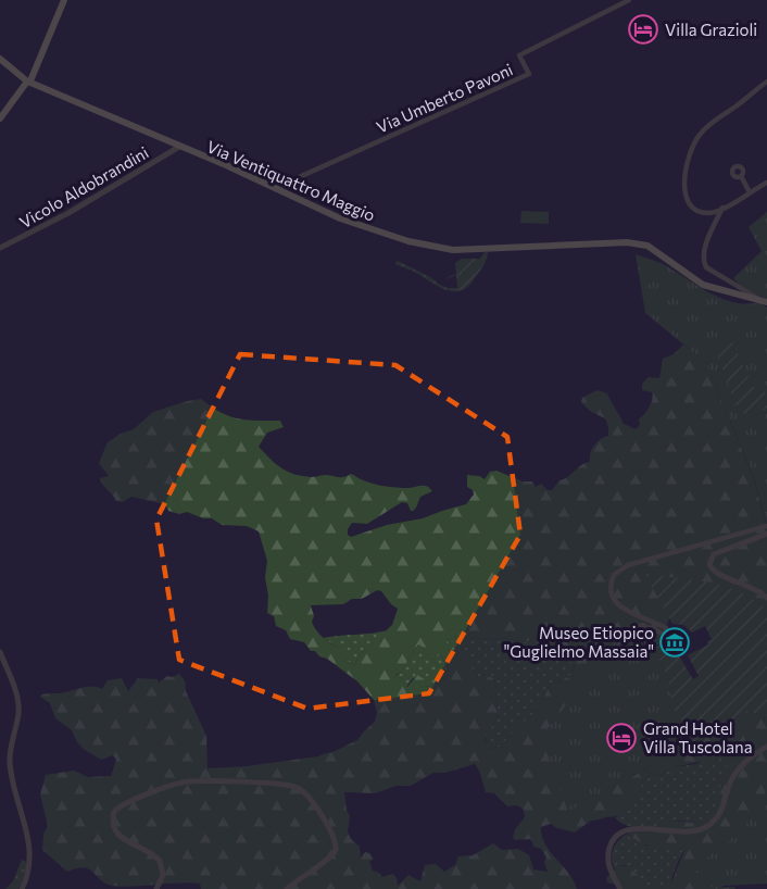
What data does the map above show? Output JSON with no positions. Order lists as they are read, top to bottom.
{
  "streets": {
    "main road": ["Via Ventiquattro Maggio"],
    "street": ["Via Umberto Pavoni", "Vicolo Aldobrandini"]
  },
  "crossings": [
    ["Via Umberto Pavoni", "Via Ventiquattro Maggio"],
    ["Via Ventiquattro Maggio", "Vicolo Aldobrandini"]
  ],
  "places": {
    "hotel": ["Villa Grazioli", "Grand Hotel Villa Tuscolana"],
    "museum": ["Museo Etiopico \"Guglielmo Massaia\""]
  }
}
